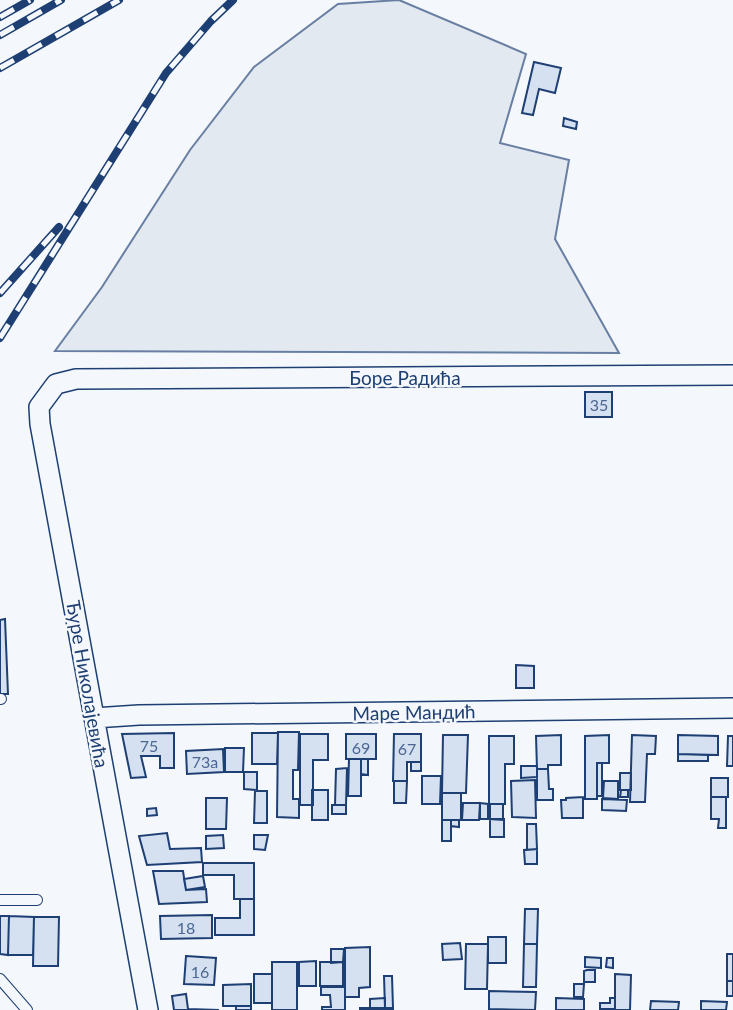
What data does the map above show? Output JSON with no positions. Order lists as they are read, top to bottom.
{
  "streets": {
    "street": ["Боре Радића", "Ђуре Николајевића", "Маре Мандић"]
  },
  "crossings": [
    ["Боре Радића", "Ђуре Николајевића"],
    ["Ђуре Николајевића", "Маре Мандић"]
  ],
  "house_numbers": [
    "35",
    "75",
    "69",
    "67",
    "73a",
    "18",
    "16"
  ]
}
